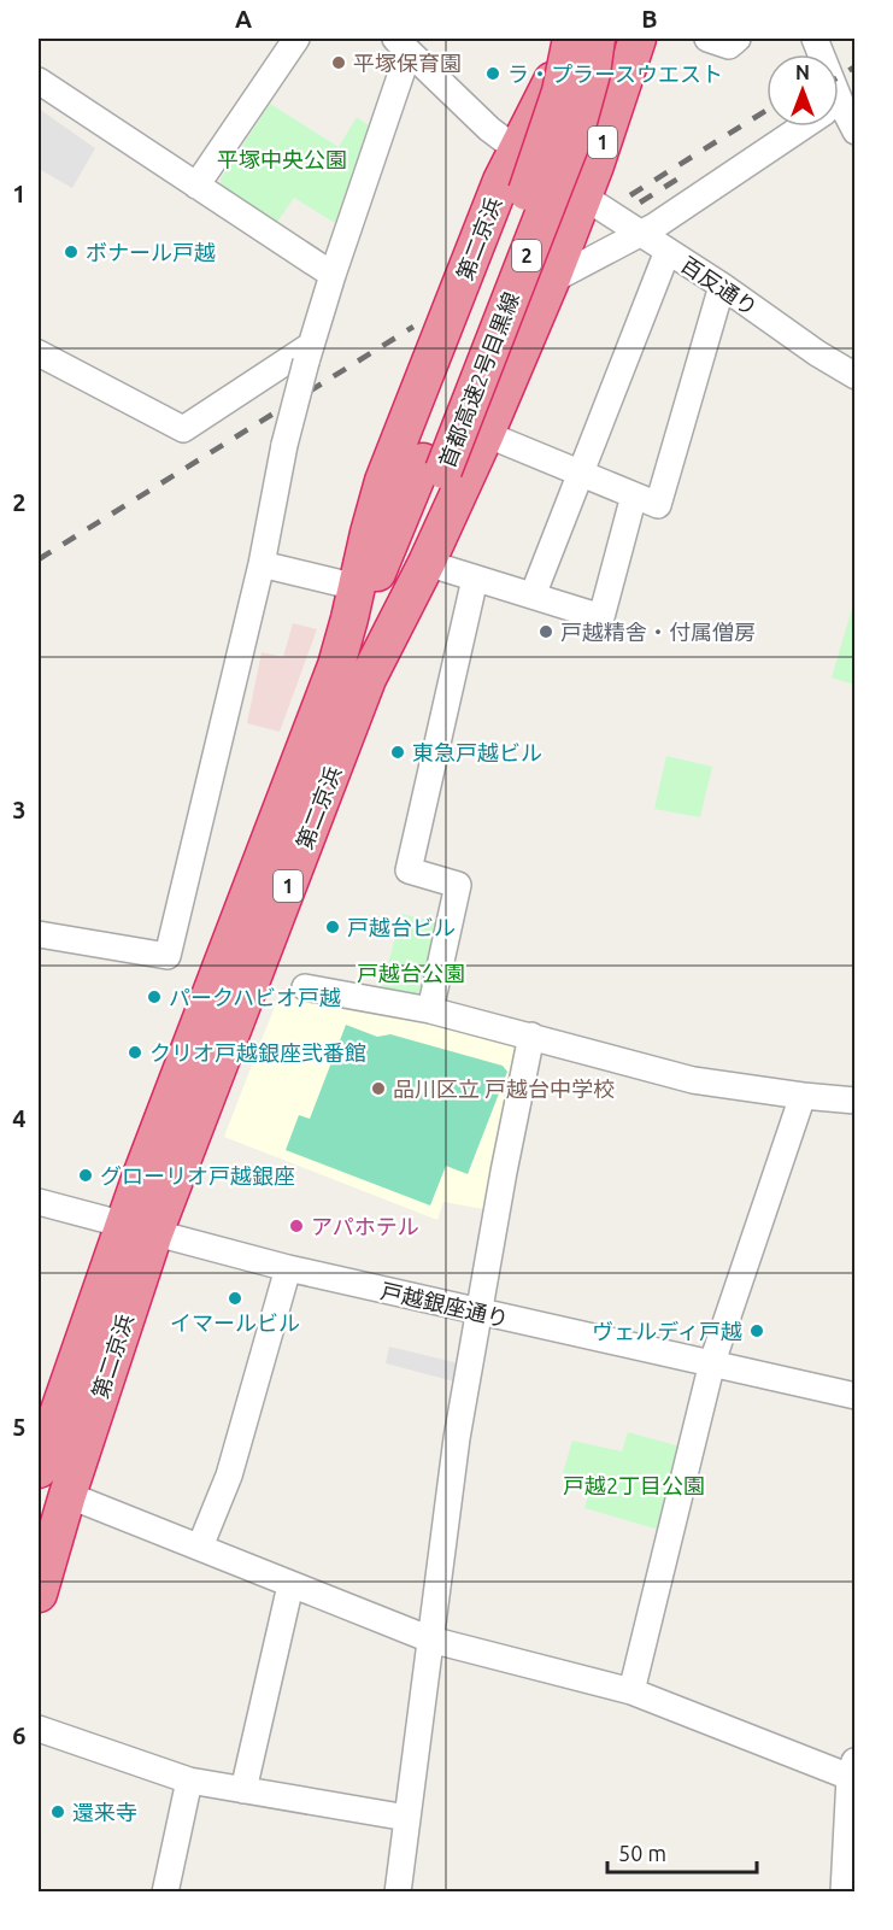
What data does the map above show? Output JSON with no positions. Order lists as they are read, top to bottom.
{
  "streets": {
    "highway": [
      "1",
      "第二京浜",
      "2",
      "首都高速2号目黒線"
    ],
    "street": ["百反通り", "戸越銀座通り"]
  },
  "crossings": [
    ["第二京浜", "百反通り"],
    ["第二京浜", "首都高速2号目黒線"],
    ["第二京浜", "戸越銀座通り"]
  ],
  "parks": ["平塚中央公園", "戸越台公園", "戸越2丁目公園"],
  "places": [
    "平塚保育園",
    "ラ・プラースウエスト",
    "ボナール戸越",
    "戸越精舎・付属僧房",
    "東急戸越ビル",
    "戸越台ビル",
    "パークハビオ戸越",
    "クリオ戸越銀座弐番館",
    "品川区立 戸越台中学校",
    "グローリオ戸越銀座",
    "アパホテル",
    "イマールビル",
    "ヴェルディ戸越",
    "還来寺"
  ],
  "scale_bar": "50 m",
  "north": "top",
  "grid": {
    "columns": ["A", "B"],
    "rows": [
      "1",
      "2",
      "3",
      "4",
      "5",
      "6"
    ]
  }
}
